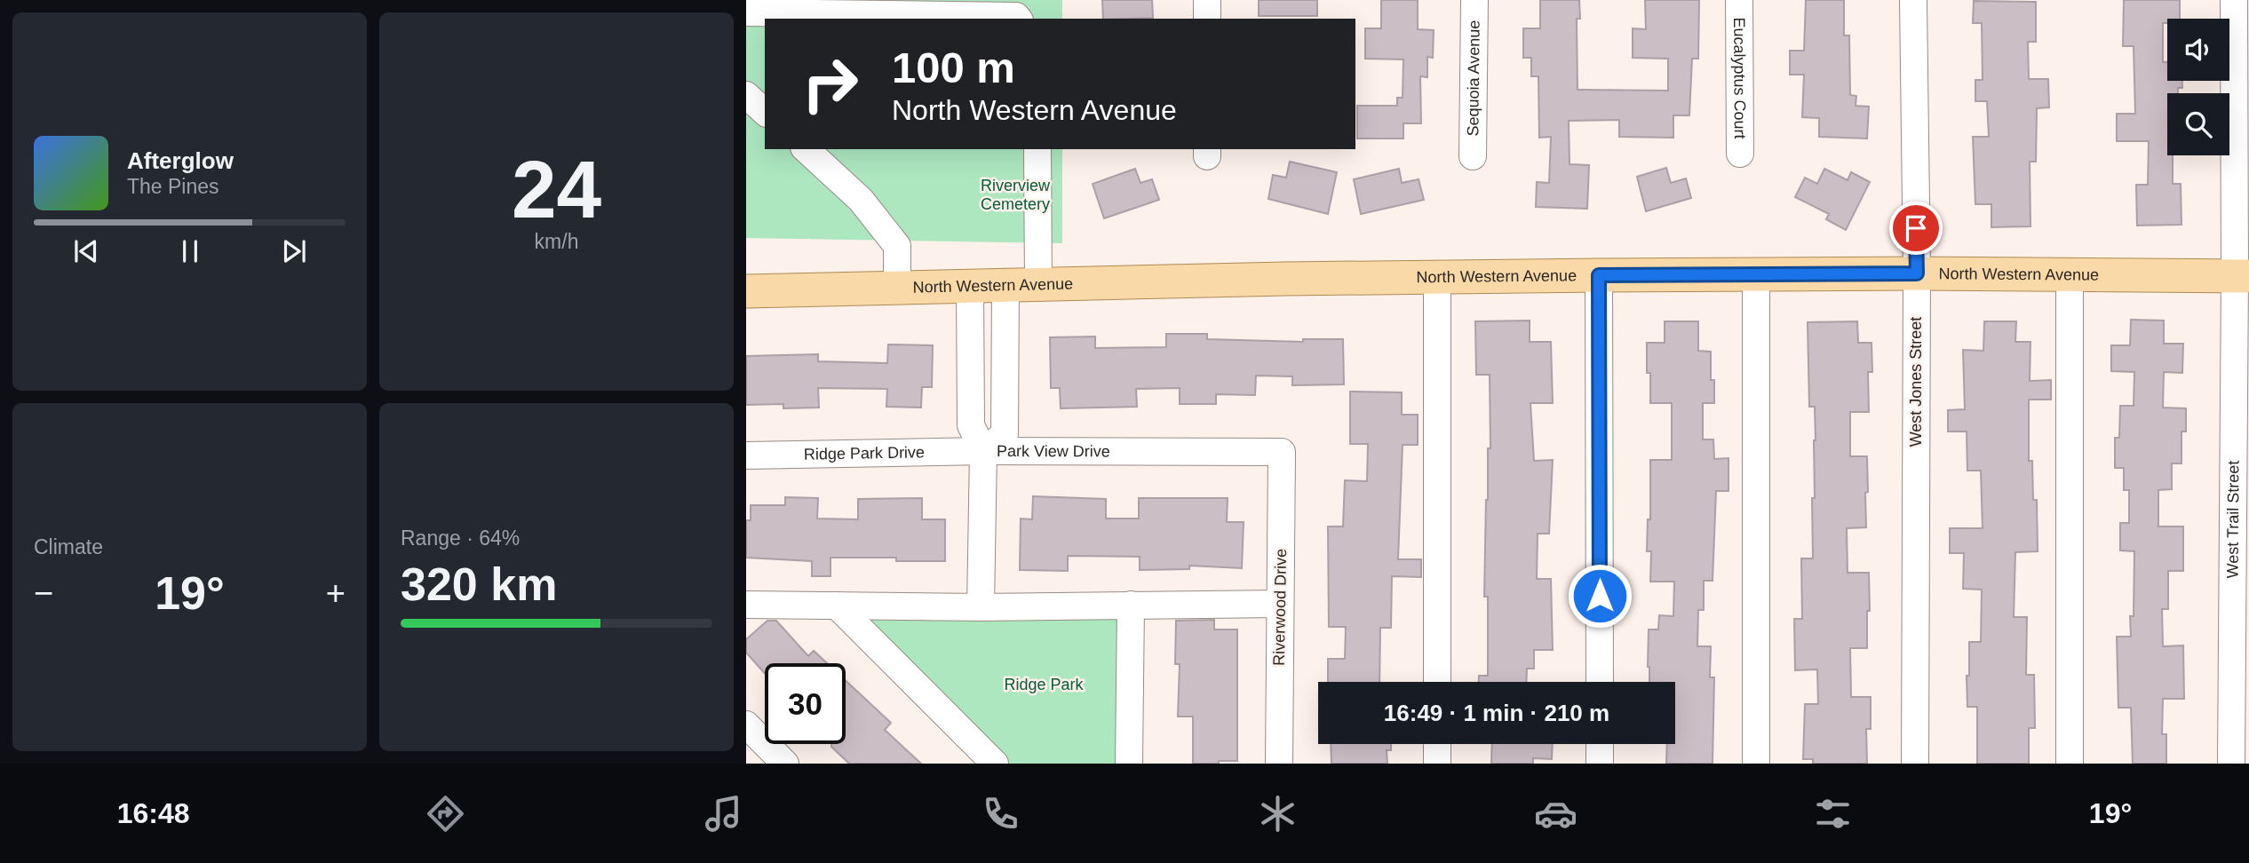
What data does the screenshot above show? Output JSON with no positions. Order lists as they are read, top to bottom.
{
  "streets": {
    "main road": ["North Western Avenue"],
    "street": [
      "Eucalyptus Court",
      "Sequoia Avenue",
      "West Jones Street",
      "Park View Drive",
      "Ridge Park Drive",
      "West Trail Street",
      "Riverwood Drive"
    ]
  },
  "crossings": [
    ["North Western Avenue", "West Jones Street"],
    ["North Western Avenue", "West Trail Street"],
    ["Park View Drive", "Ridge Park Drive"],
    ["Park View Drive", "Riverwood Drive"]
  ],
  "parks": ["Riverview Cemetery", "Ridge Park"],
  "page": {
    "tile": [
      ["24", "km/h"],
      "Climate",
      ["Range · 64%", "320 km"]
    ],
    "turn": ["100 m", "North Western Avenue"],
    "song": ["Afterglow", "The Pines"],
    "heat": ["−", "19°", "+"],
    "limit": "30",
    "trip": "16:49 · 1 min · 210 m",
    "tabs": ["16:48", "19°"]
  }
}
